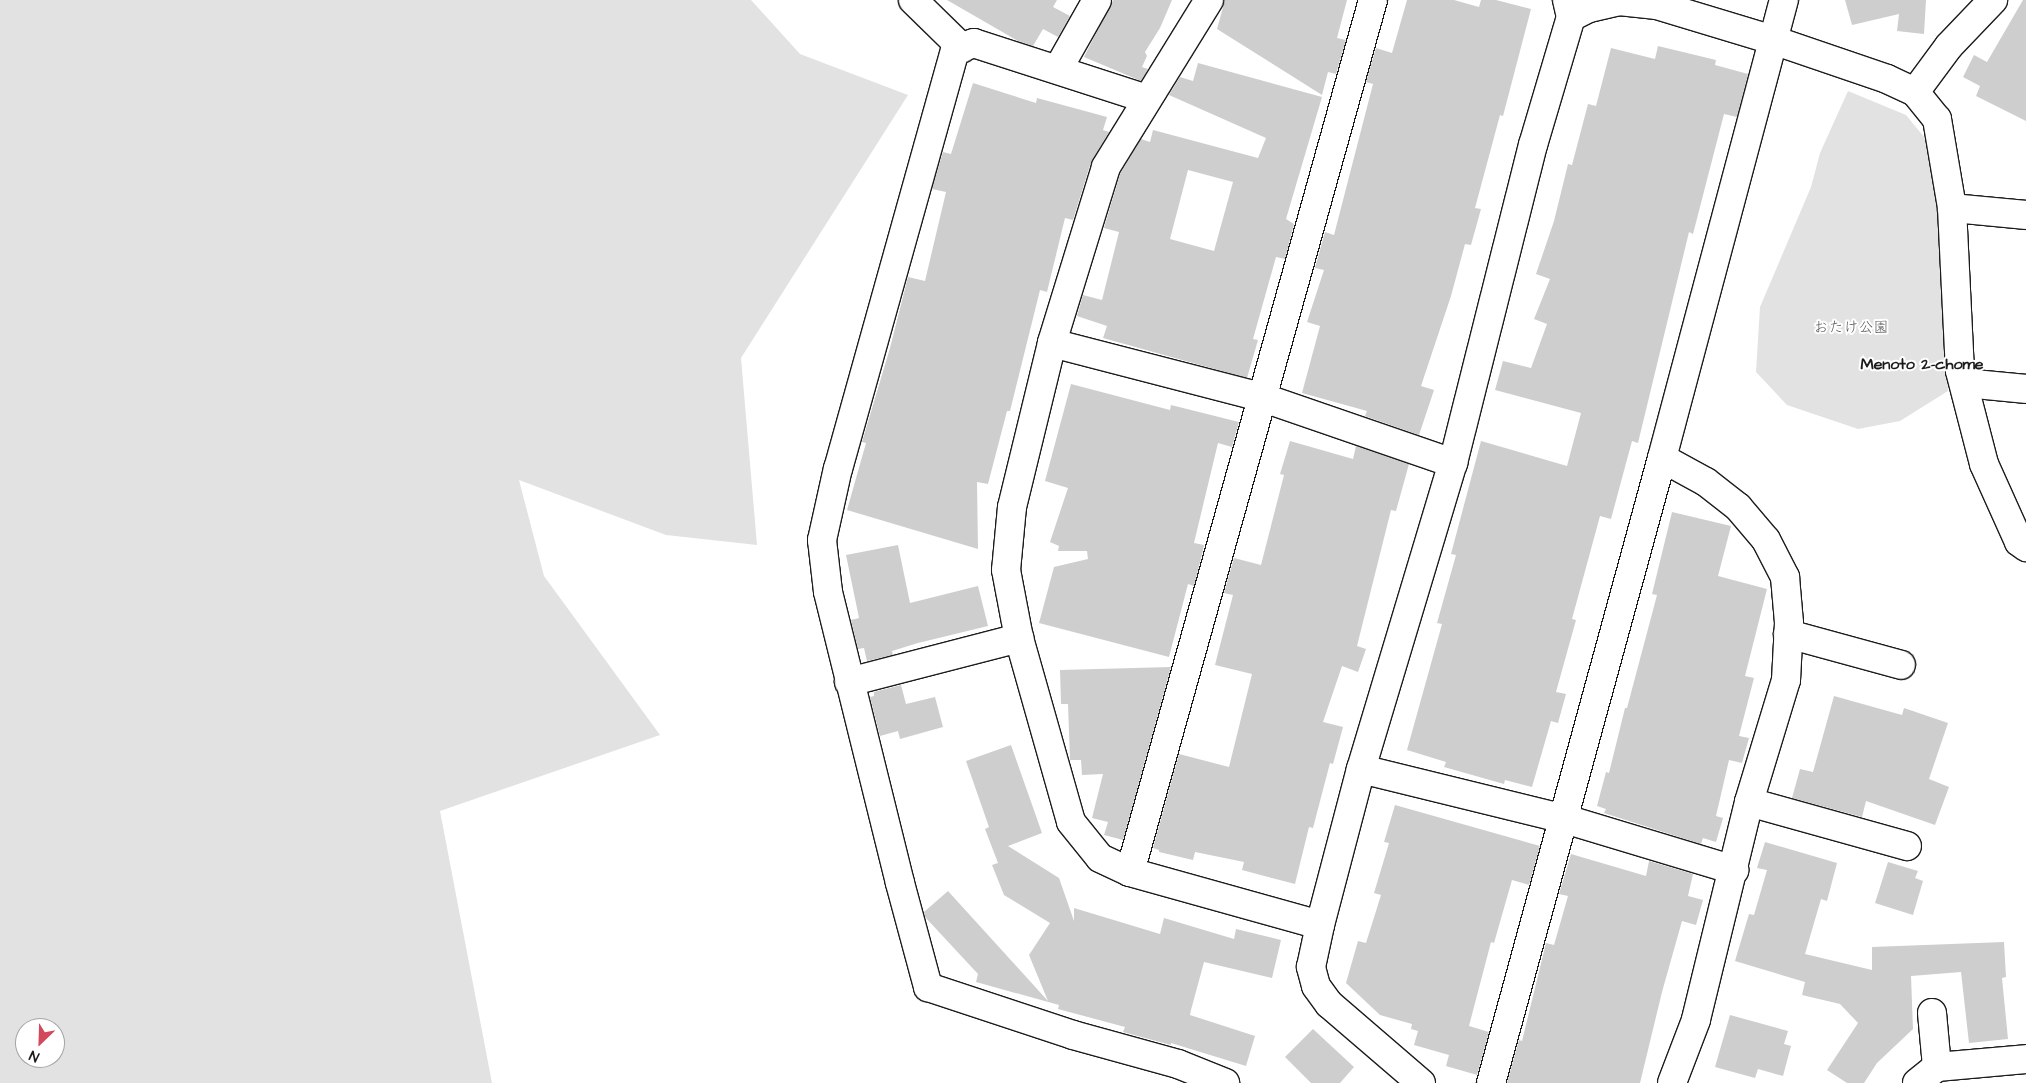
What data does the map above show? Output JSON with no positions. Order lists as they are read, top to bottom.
{
  "districts": ["Menoto 2-chome"],
  "parks": ["おたけ公園"],
  "north": "bottom left"
}
